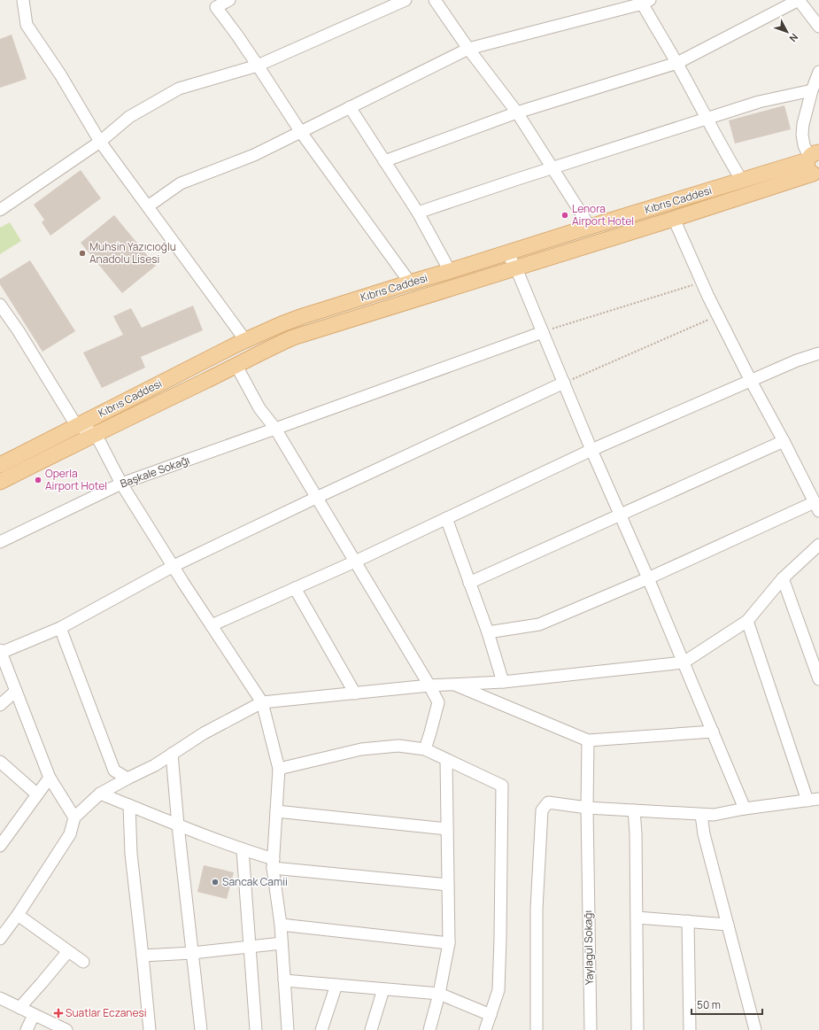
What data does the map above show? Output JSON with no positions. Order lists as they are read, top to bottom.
{
  "streets": {
    "main road": ["Kıbrıs Caddesi"],
    "street": ["Başkale Sokağı", "Yaylagül Sokağı"]
  },
  "places": {
    "other": [
      "Lenora Airport Hotel",
      "Muhsin Yazıcıoğlu Anadolu Lisesi",
      "Operla Airport Hotel",
      "Sancak Camii"
    ],
    "health": ["Suatlar Eczanesi"]
  },
  "scale_bar": "50 m",
  "north": "bottom right"
}
